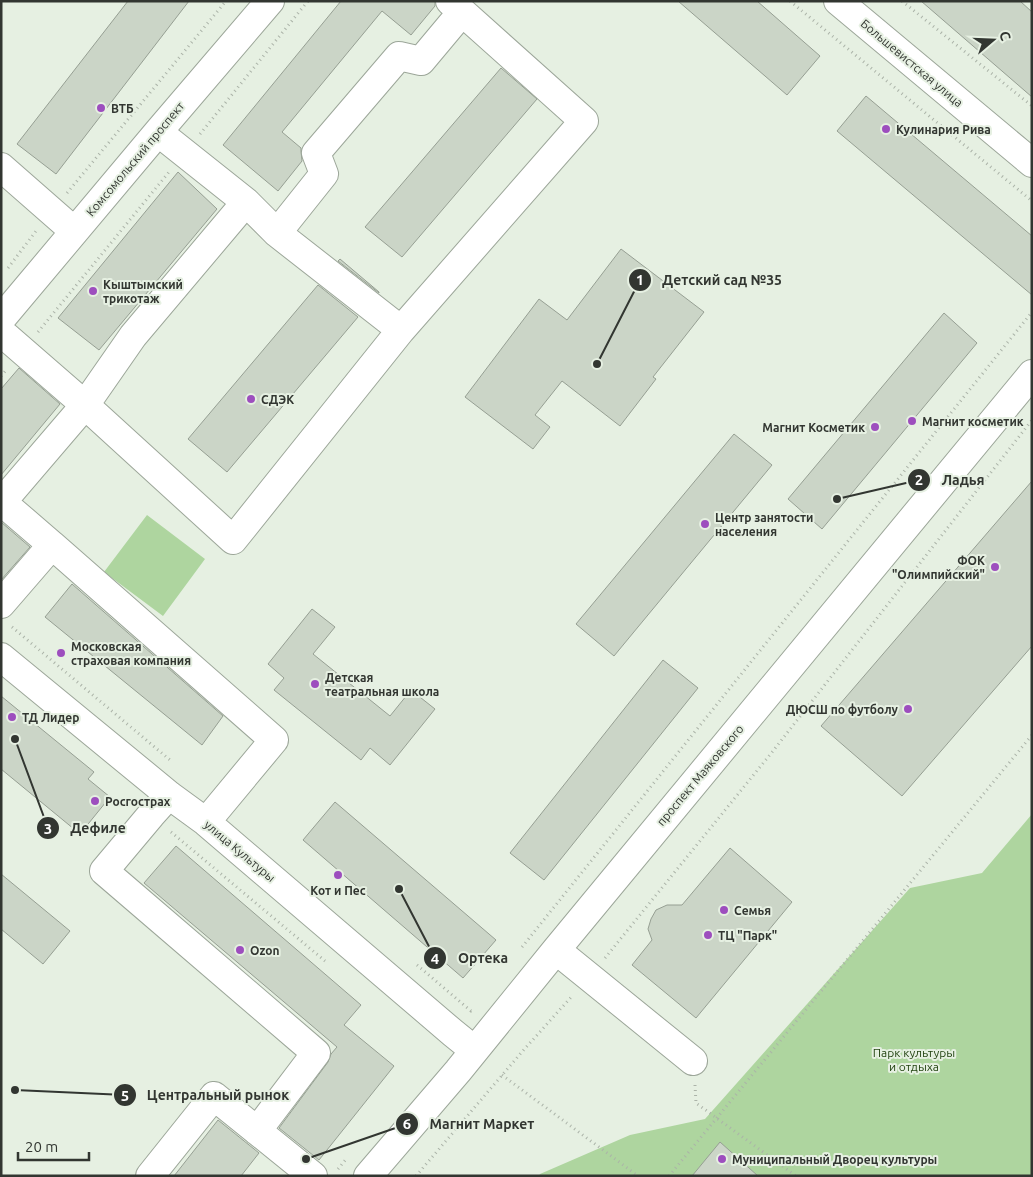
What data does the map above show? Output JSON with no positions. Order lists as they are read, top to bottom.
{
  "streets": {
    "street": [
      "Большевистская улица",
      "Комсомольский проспект",
      "проспект Маяковского",
      "улица Культуры"
    ]
  },
  "crossings": [
    ["проспект Маяковского", "улица Культуры"]
  ],
  "parks": ["Парк культуры и отдыха"],
  "places": [
    "ВТБ",
    "Кулинария Рива",
    "Кыштымский трикотаж",
    "Детский сад №35",
    "СДЭК",
    "Магнит косметик",
    "Магнит Косметик",
    "Ладья",
    "Центр занятости населения",
    "ФОК \"Олимпийский\"",
    "Московская страховая компания",
    "Детская театральная школа",
    "ДЮСШ по футболу",
    "ТД Лидер",
    "Дефиле",
    "Росгострах",
    "Кот и Пес",
    "Ортека",
    "Семья",
    "ТЦ \"Парк\"",
    "Ozon",
    "Центральный рынок",
    "Магнит Маркет",
    "Муниципальный Дворец культуры"
  ],
  "scale_bar": "20 m",
  "north": "right"
}
